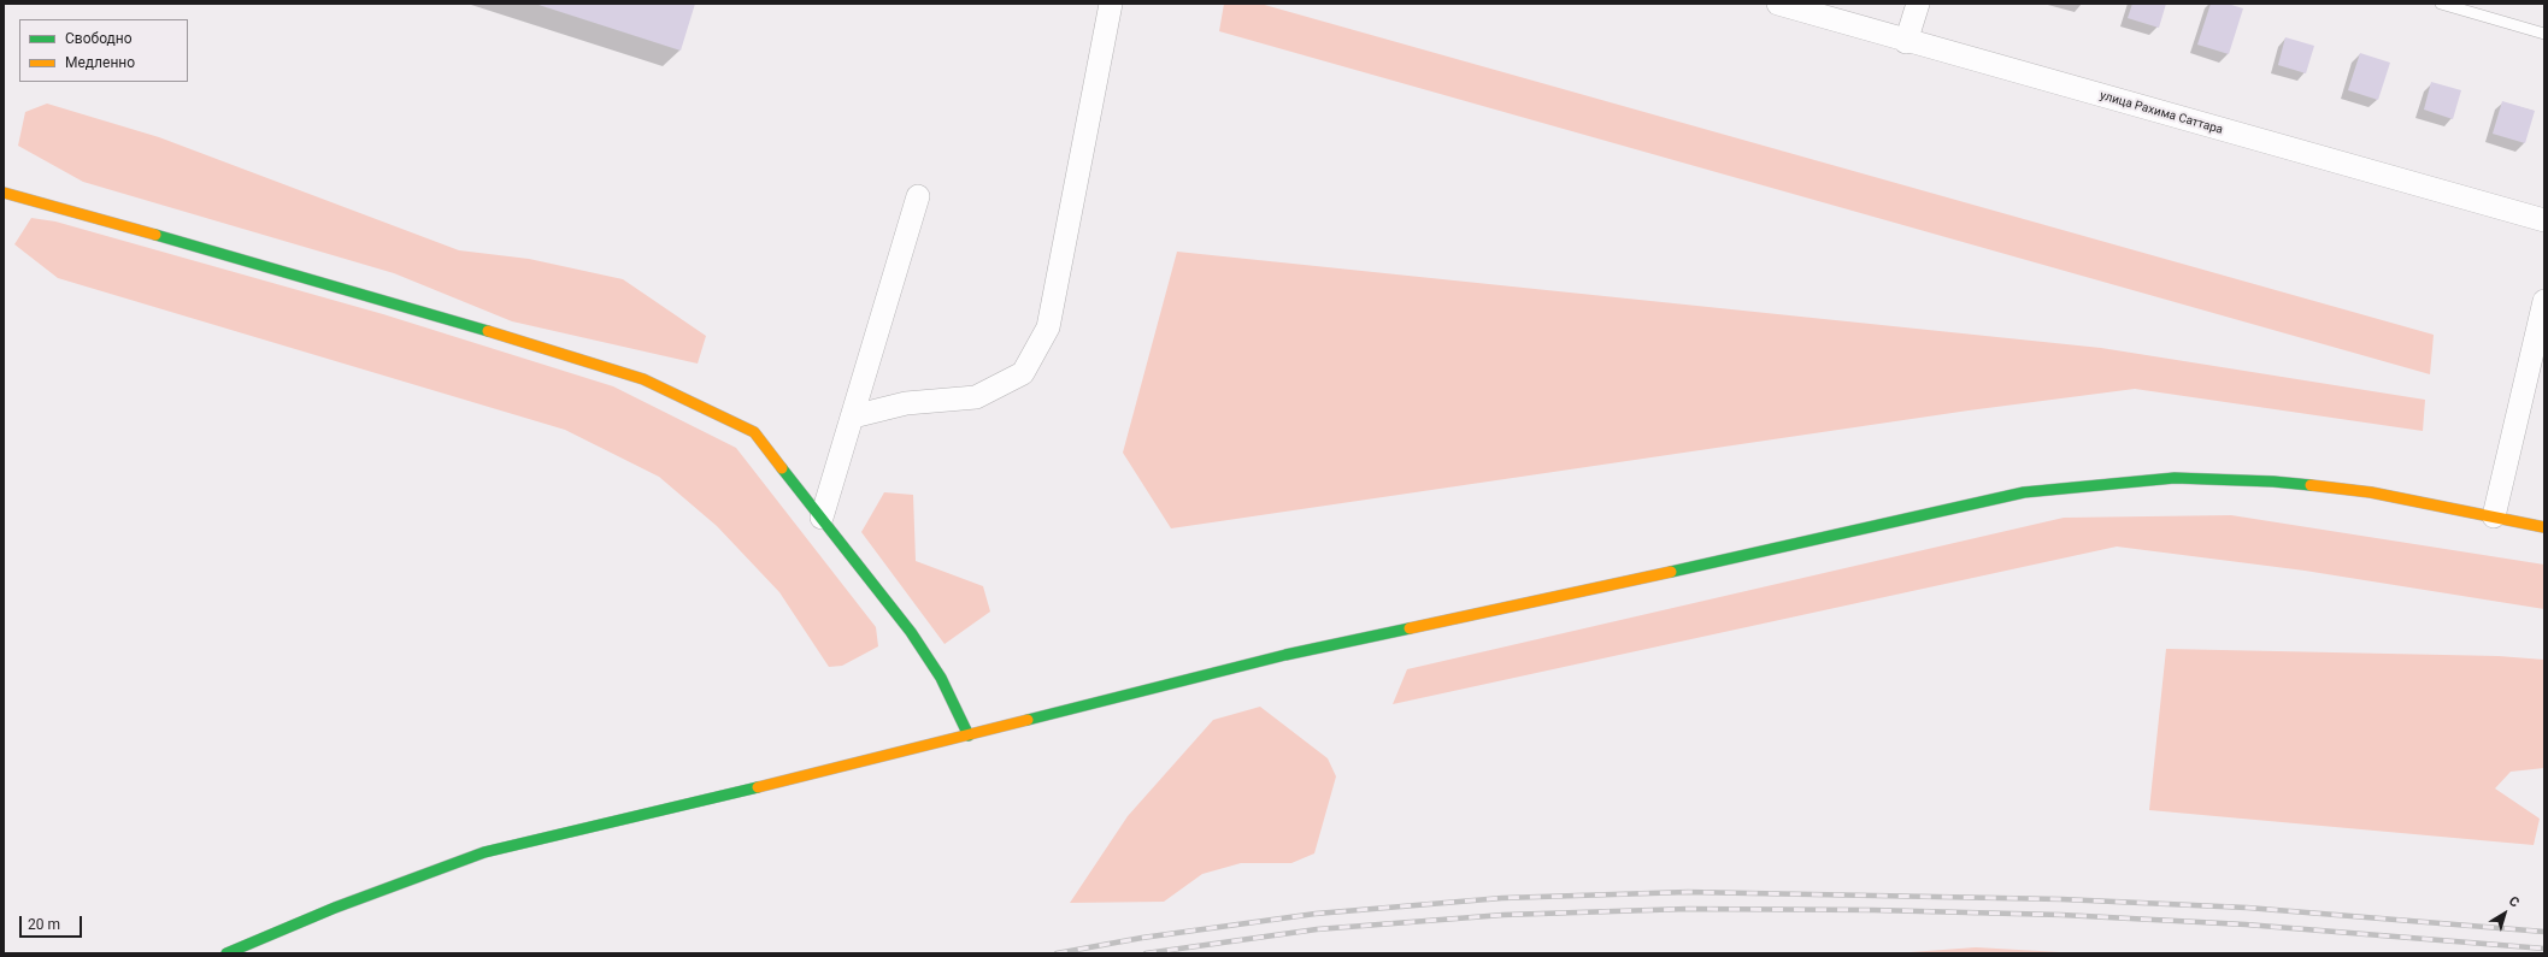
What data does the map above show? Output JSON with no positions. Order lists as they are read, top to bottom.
{
  "streets": {
    "street": ["улица Рахима Саттара"]
  },
  "legend": ["Свободно", "Медленно"],
  "scale_bar": "20 m",
  "north": "top right"
}
